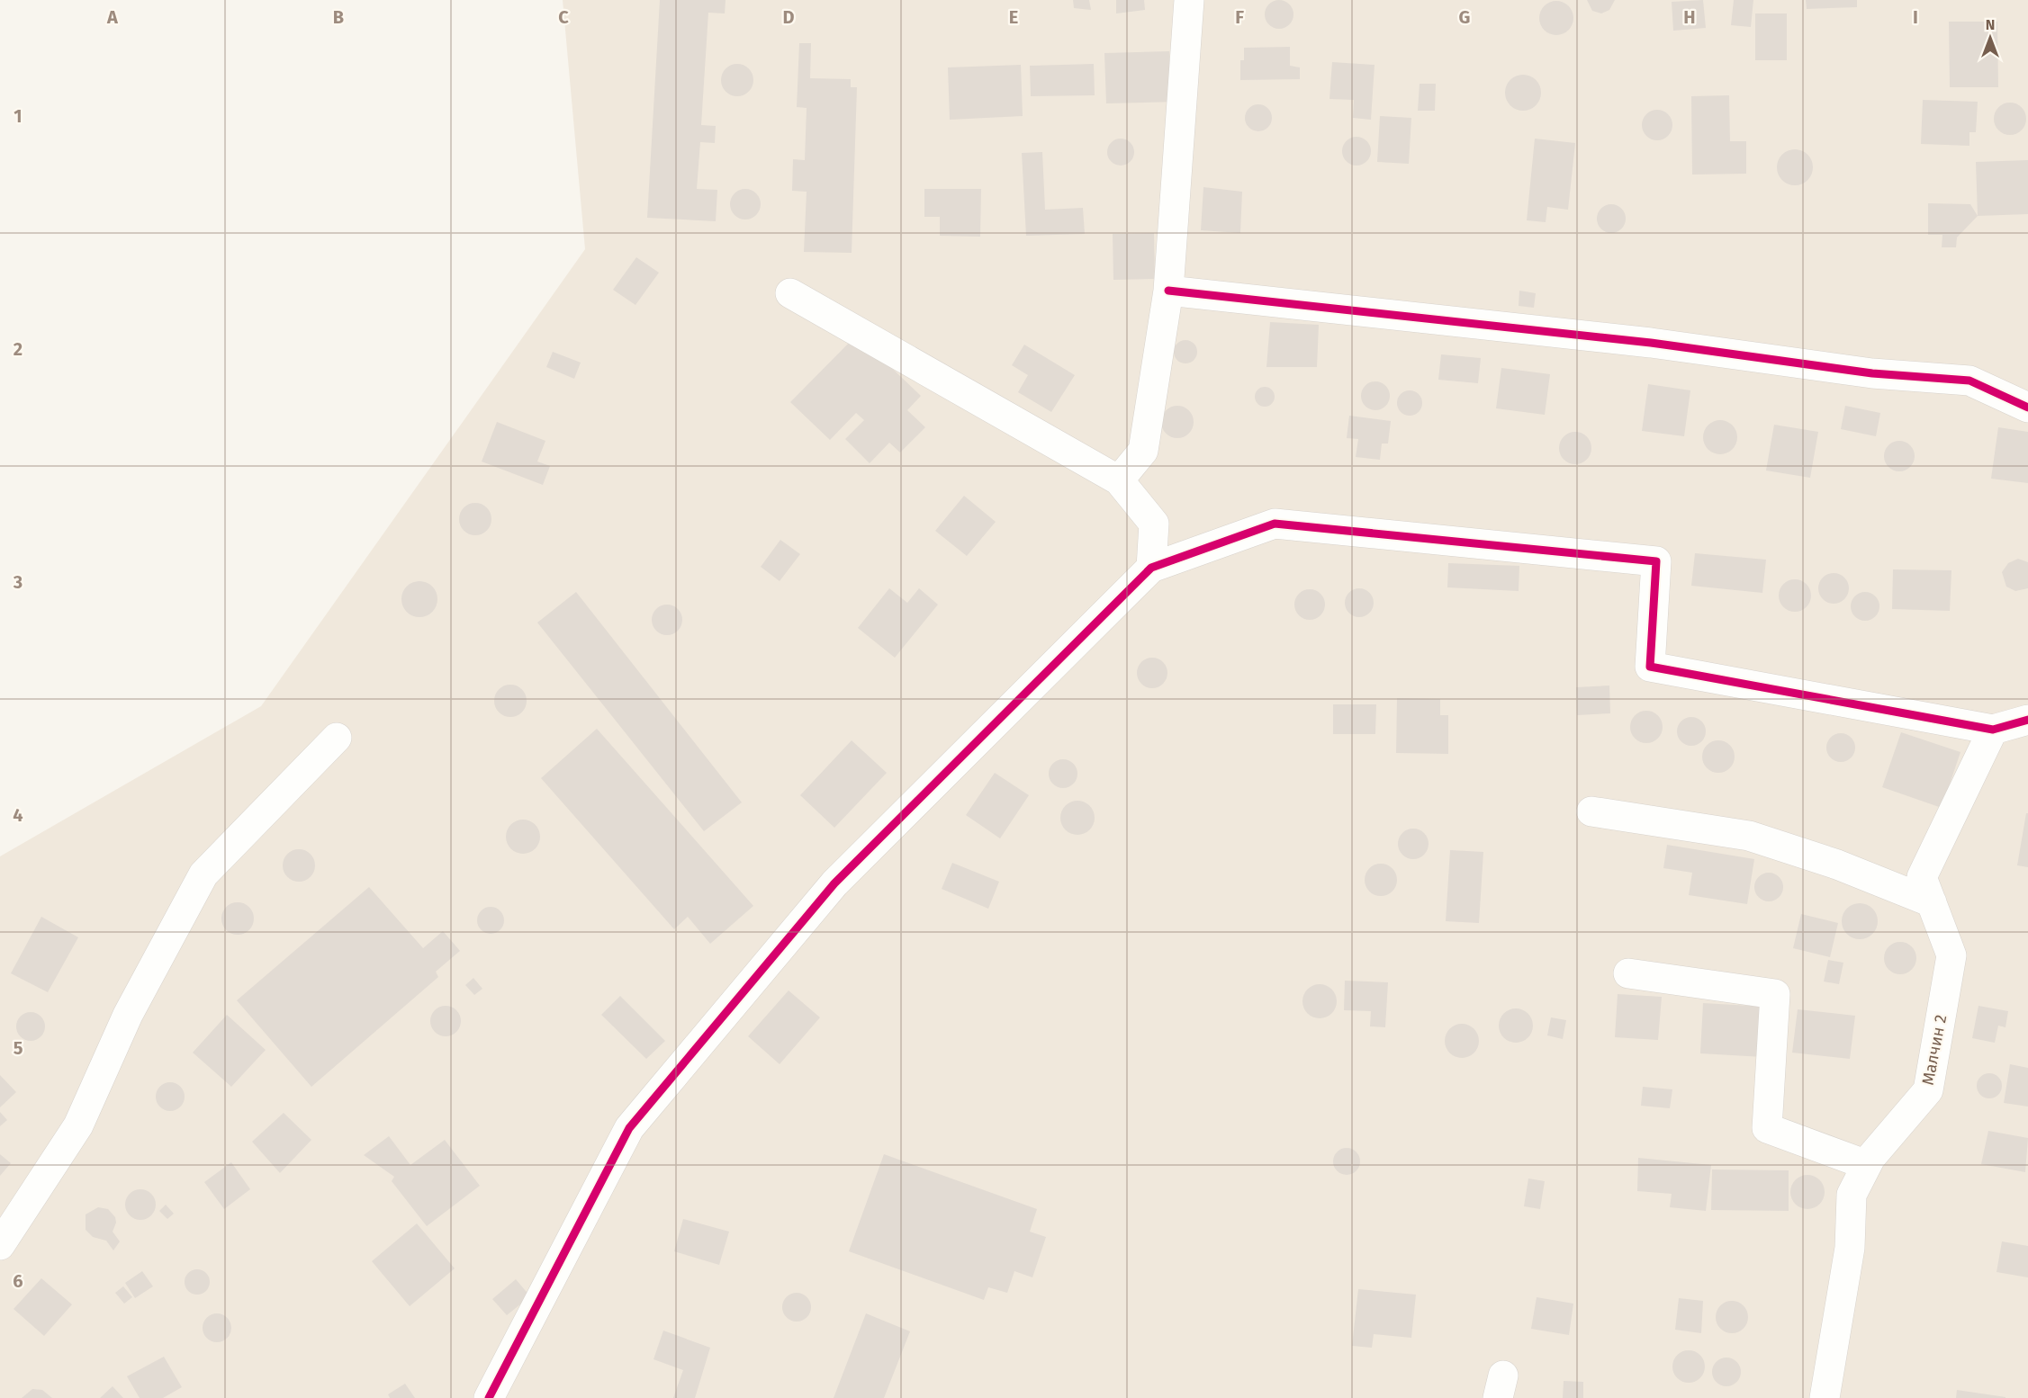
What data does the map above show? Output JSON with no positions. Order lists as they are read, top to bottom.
{
  "streets": {
    "street": ["Малчин 2"]
  },
  "north": "top",
  "grid": {
    "columns": [
      "A",
      "B",
      "C",
      "D",
      "E",
      "F",
      "G",
      "H",
      "I"
    ],
    "rows": [
      "1",
      "2",
      "3",
      "4",
      "5",
      "6"
    ]
  }
}
